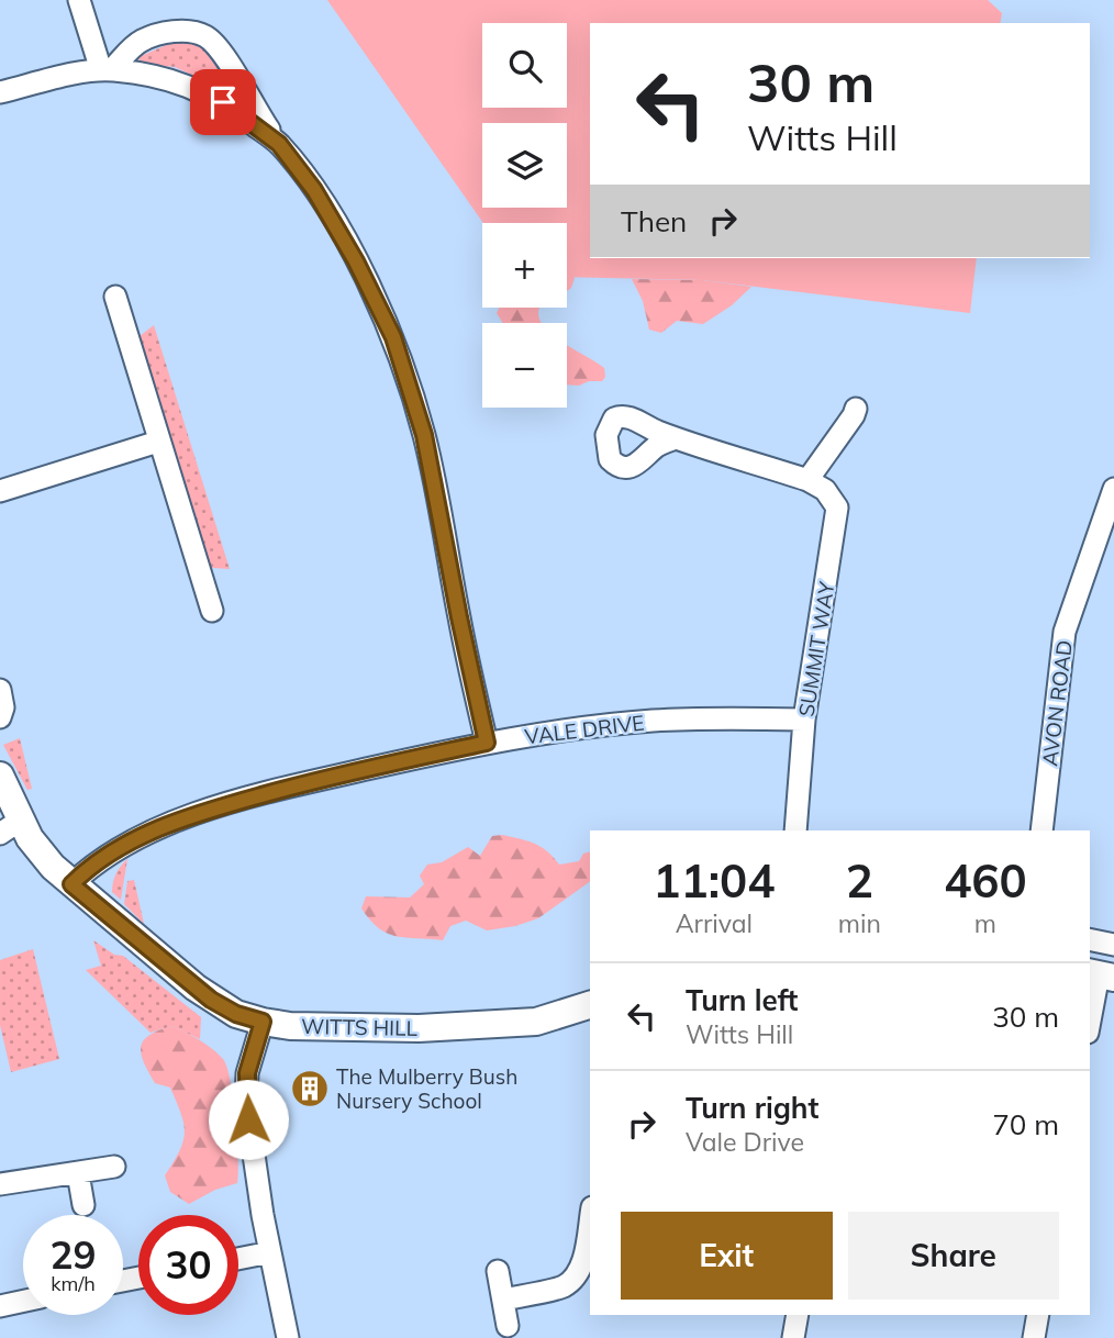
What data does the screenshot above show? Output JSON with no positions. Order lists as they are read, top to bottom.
{
  "streets": {
    "street": [
      "SUMMIT WAY",
      "AVON ROAD",
      "VALE DRIVE",
      "WITTS HILL"
    ]
  },
  "crossings": [
    ["SUMMIT WAY", "VALE DRIVE"],
    ["VALE DRIVE", "WITTS HILL"]
  ],
  "places": {
    "building": ["The Mulberry Bush Nursery School"]
  },
  "page": {
    "map_buttons": ["+", "−"],
    "turn": ["30 m", "Witts Hill"],
    "then": "Then",
    "eta": [
      "11:04",
      "Arrival",
      "2",
      "min",
      "460",
      "m"
    ],
    "list": [
      {
        "name": "Turn left",
        "note": "Witts Hill",
        "value": "30 m"
      },
      {
        "name": "Turn right",
        "note": "Vale Drive",
        "value": "70 m"
      }
    ],
    "buttons": ["Exit", "Share"],
    "speed": "29 km/h",
    "limit": "30"
  }
}
